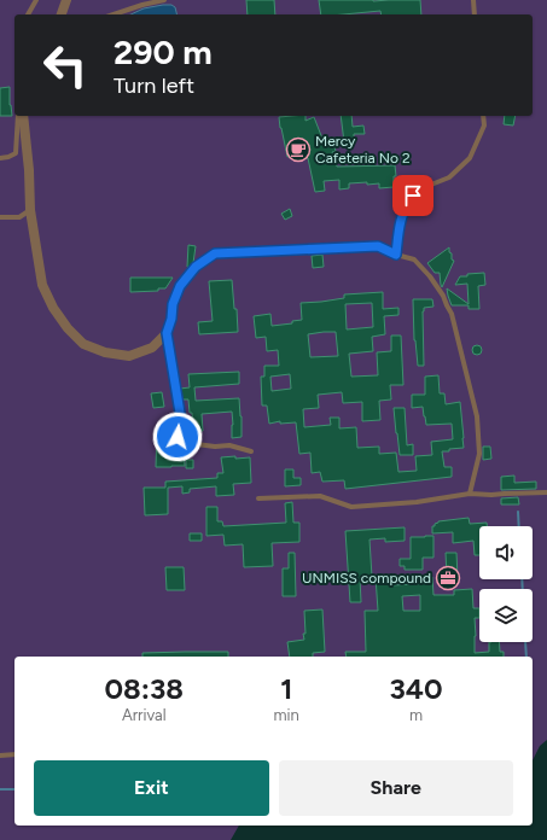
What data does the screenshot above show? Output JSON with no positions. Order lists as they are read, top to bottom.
{
  "places": {
    "cafe": ["Mercy Cafeteria No 2"],
    "office": ["UNMISS compound"]
  },
  "page": {
    "turn": ["290 m", "Turn left"],
    "eta": [
      "08:38",
      "Arrival",
      "1",
      "min",
      "340",
      "m"
    ],
    "buttons": ["Exit", "Share"]
  }
}
